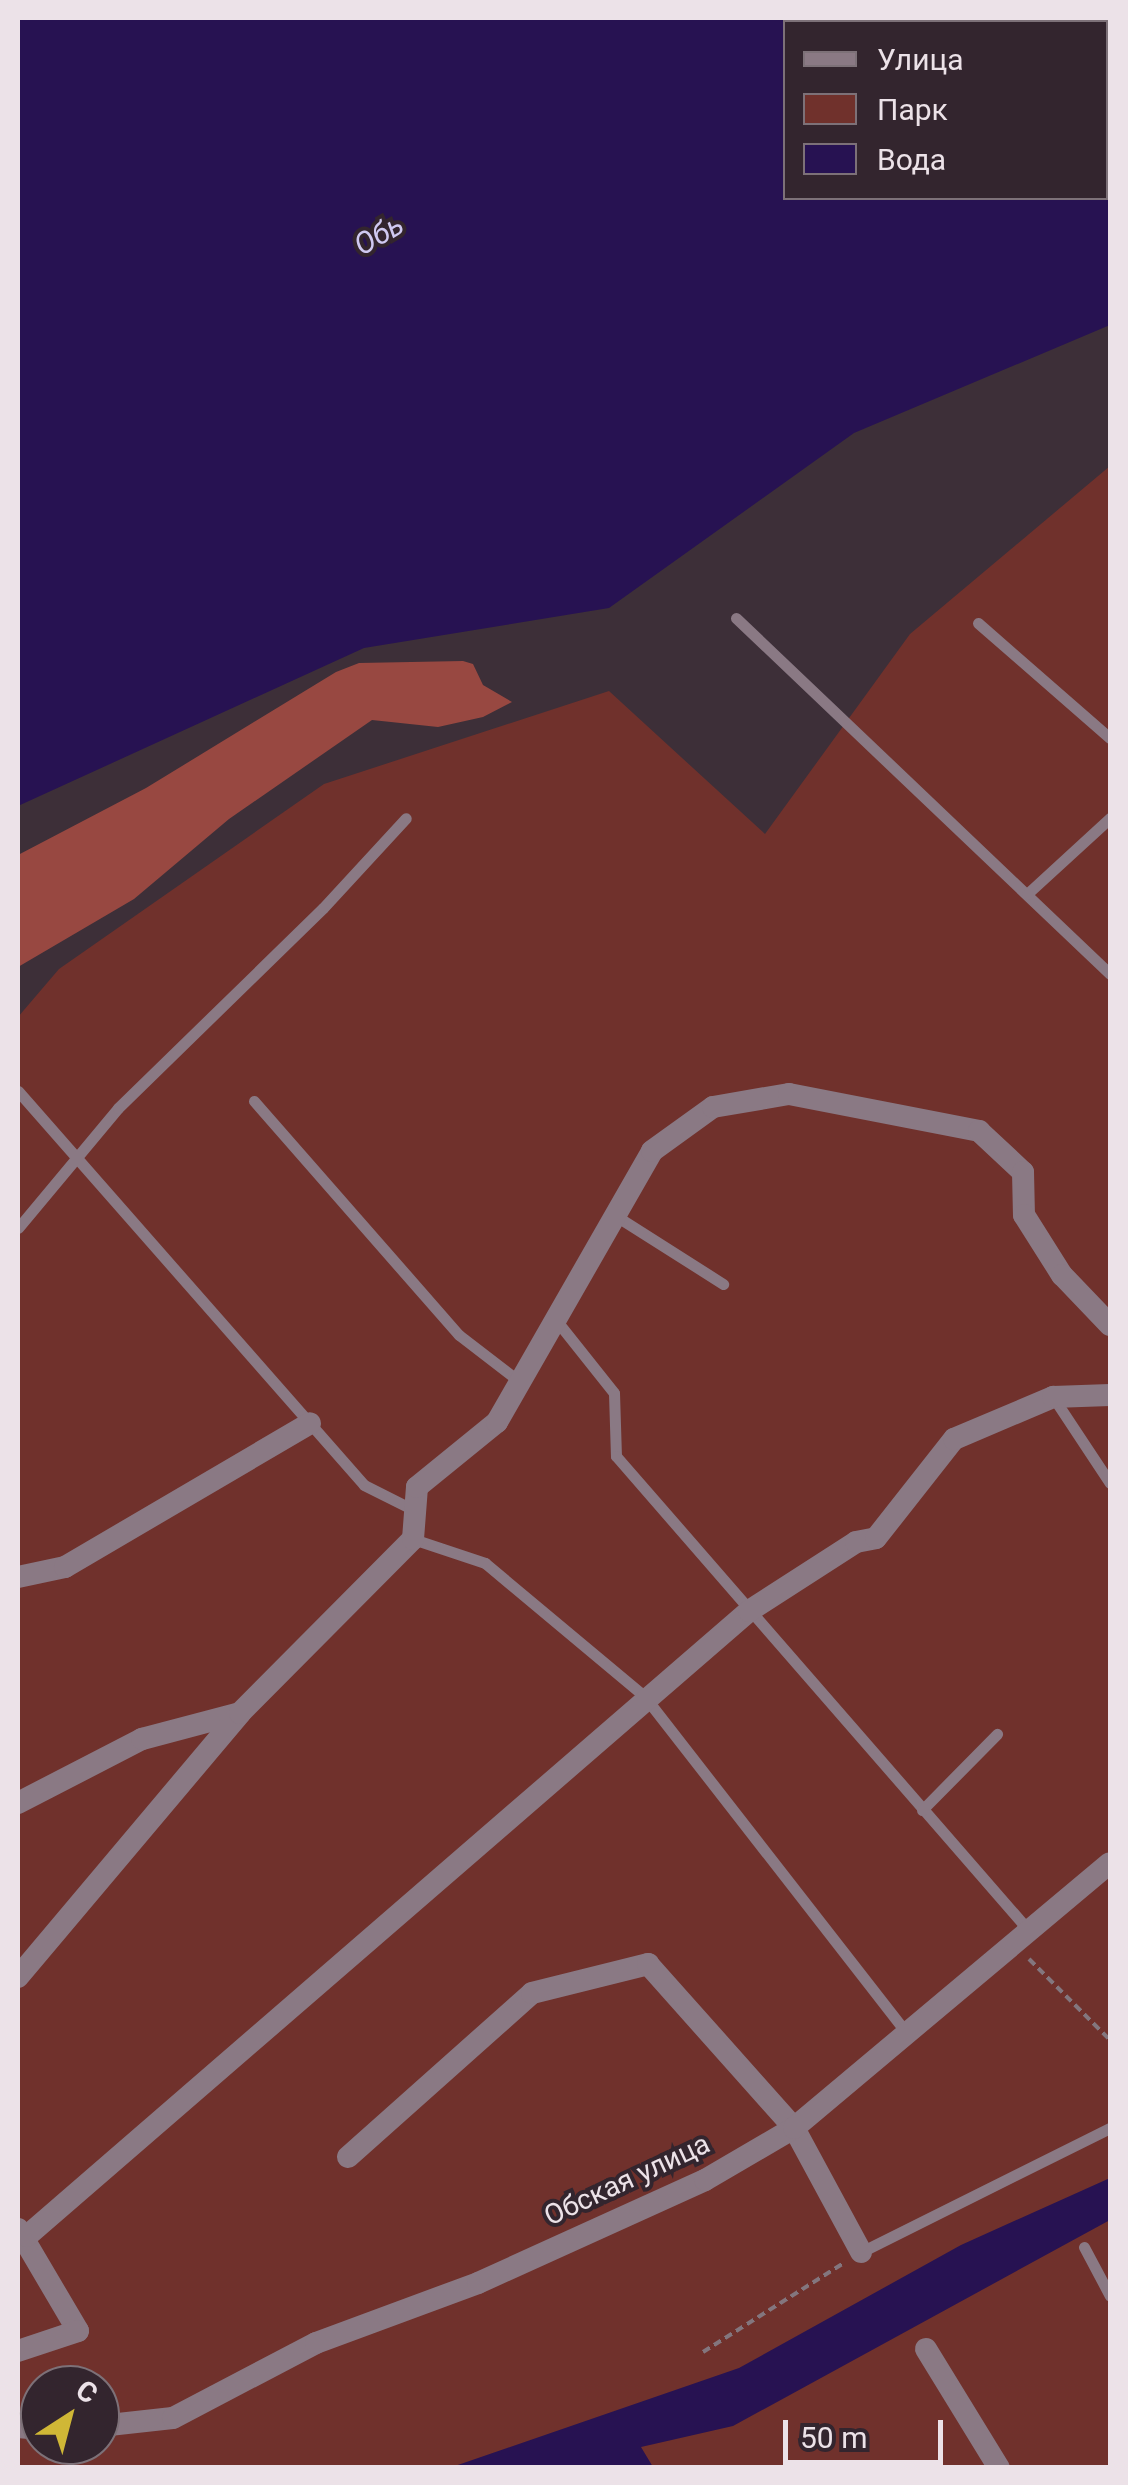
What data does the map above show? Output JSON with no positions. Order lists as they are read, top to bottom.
{
  "streets": {
    "street": ["Обская улица"]
  },
  "water": ["Обь"],
  "legend": ["Улица", "Парк", "Вода"],
  "scale_bar": "50 m",
  "north": "top right"
}
